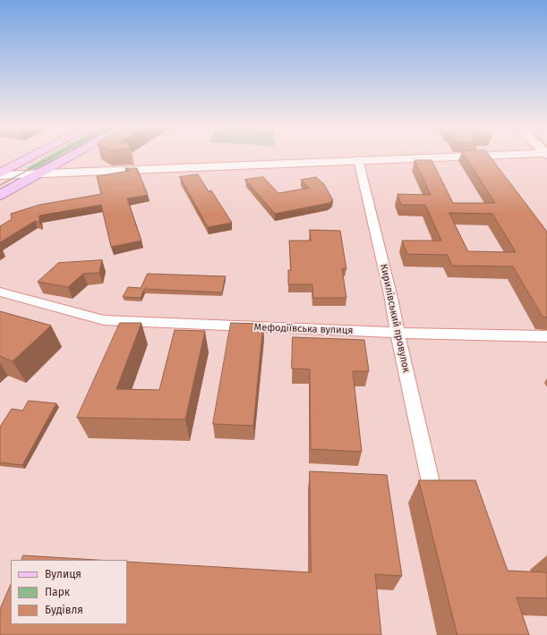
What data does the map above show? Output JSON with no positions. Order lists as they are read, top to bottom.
{
  "streets": {
    "street": ["Кирилівський провулок", "Мефодіївська вулиця"]
  },
  "crossings": [
    ["Кирилівський провулок", "Мефодіївська вулиця"]
  ],
  "legend": ["Вулиця", "Парк", "Будівля"]
}
